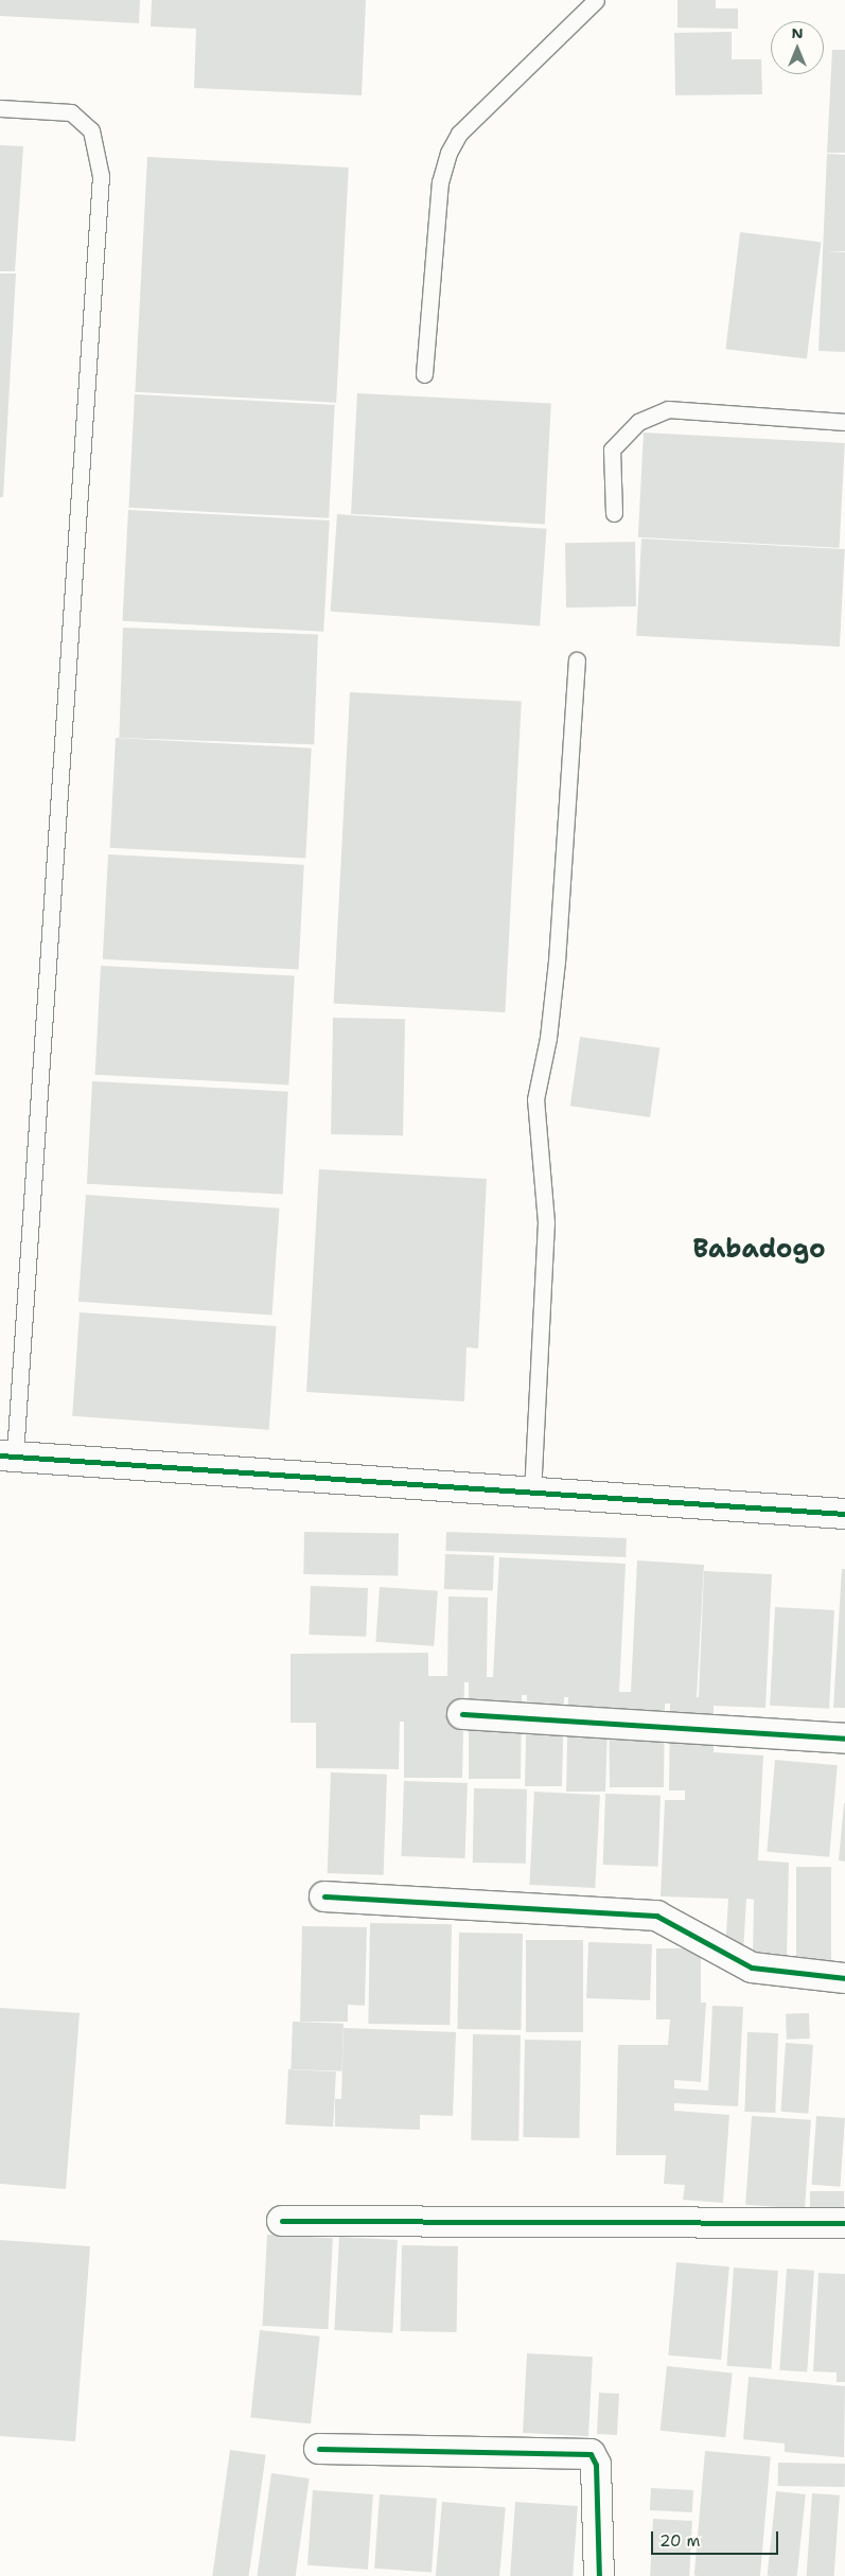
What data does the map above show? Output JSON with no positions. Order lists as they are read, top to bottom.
{
  "districts": ["Babadogo"],
  "scale_bar": "20 m",
  "north": "top"
}
